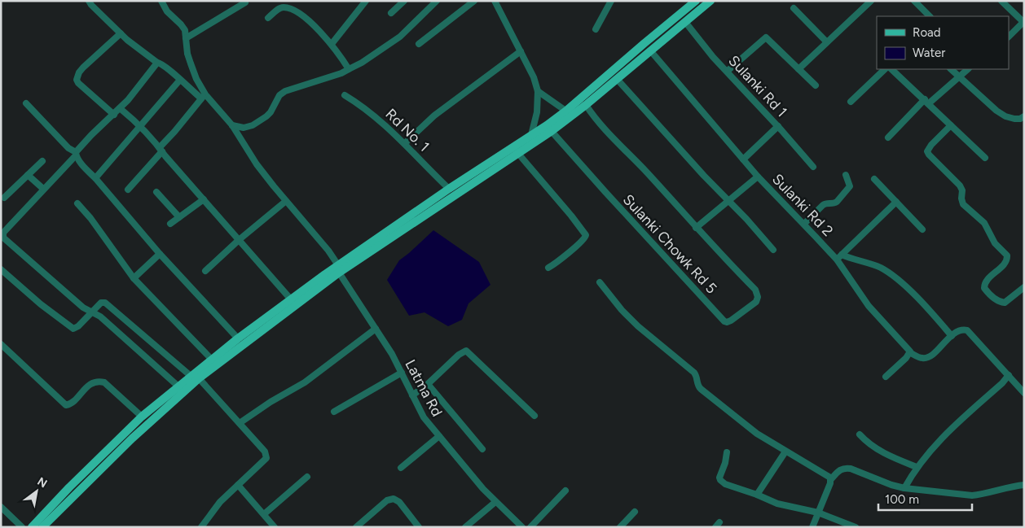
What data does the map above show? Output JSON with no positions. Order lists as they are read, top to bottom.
{
  "streets": {
    "street": [
      "Sulanki Rd 1",
      "Rd No. 1",
      "Sulanki Rd 2",
      "Sulanki Chowk Rd 5",
      "Latma Rd"
    ]
  },
  "legend": ["Road", "Water"],
  "scale_bar": "100 m",
  "north": "top right"
}
